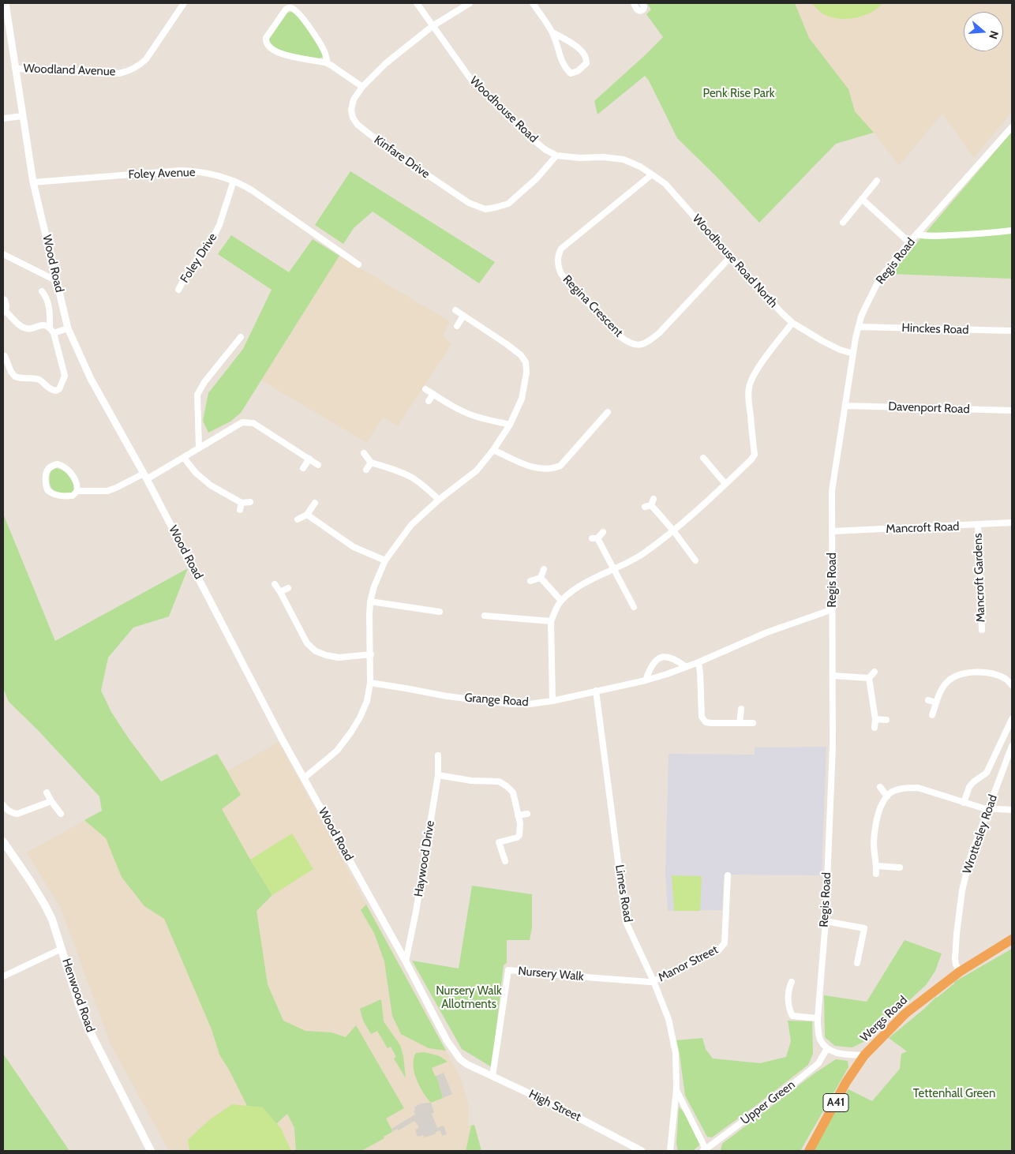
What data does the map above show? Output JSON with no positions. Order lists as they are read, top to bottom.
{
  "streets": {
    "highway": ["Wergs Road", "A41"],
    "main road": ["Henwood Road"],
    "street": [
      "Woodland Avenue",
      "Woodhouse Road",
      "Kinfare Drive",
      "Foley Avenue",
      "Foley Drive",
      "Woodhouse Road North",
      "Regis Road",
      "Wood Road",
      "Regina Crescent",
      "Hinckes Road",
      "Davenport Road",
      "Mancroft Road",
      "Mancroft Gardens",
      "Grange Road",
      "Wrottesley Road",
      "Haywood Drive",
      "Limes Road",
      "Manor Street",
      "Nursery Walk",
      "Upper Green",
      "High Street"
    ]
  },
  "crossings": [
    ["Woodland Avenue", "Wood Road"],
    ["Woodhouse Road", "Kinfare Drive"],
    ["Woodhouse Road", "Woodhouse Road North"],
    ["Foley Avenue", "Foley Drive"],
    ["Foley Avenue", "Wood Road"],
    ["Woodhouse Road North", "Regis Road"],
    ["Woodhouse Road North", "Regina Crescent"],
    ["Regis Road", "Hinckes Road"],
    ["Regis Road", "Davenport Road"],
    ["Regis Road", "Mancroft Road"],
    ["Regis Road", "Grange Road"],
    ["Regis Road", "Upper Green"],
    ["Wood Road", "Haywood Drive"],
    ["Wood Road", "High Street"],
    ["Mancroft Road", "Mancroft Gardens"],
    ["Grange Road", "Limes Road"],
    ["Wrottesley Road", "Wergs Road"],
    ["Limes Road", "Manor Street"],
    ["Limes Road", "Nursery Walk"],
    ["Limes Road", "Upper Green"],
    ["Manor Street", "Nursery Walk"],
    ["Nursery Walk", "High Street"]
  ],
  "parks": ["Penk Rise Park", "Nursery Walk Allotments", "Tettenhall Green"],
  "north": "right"
}
